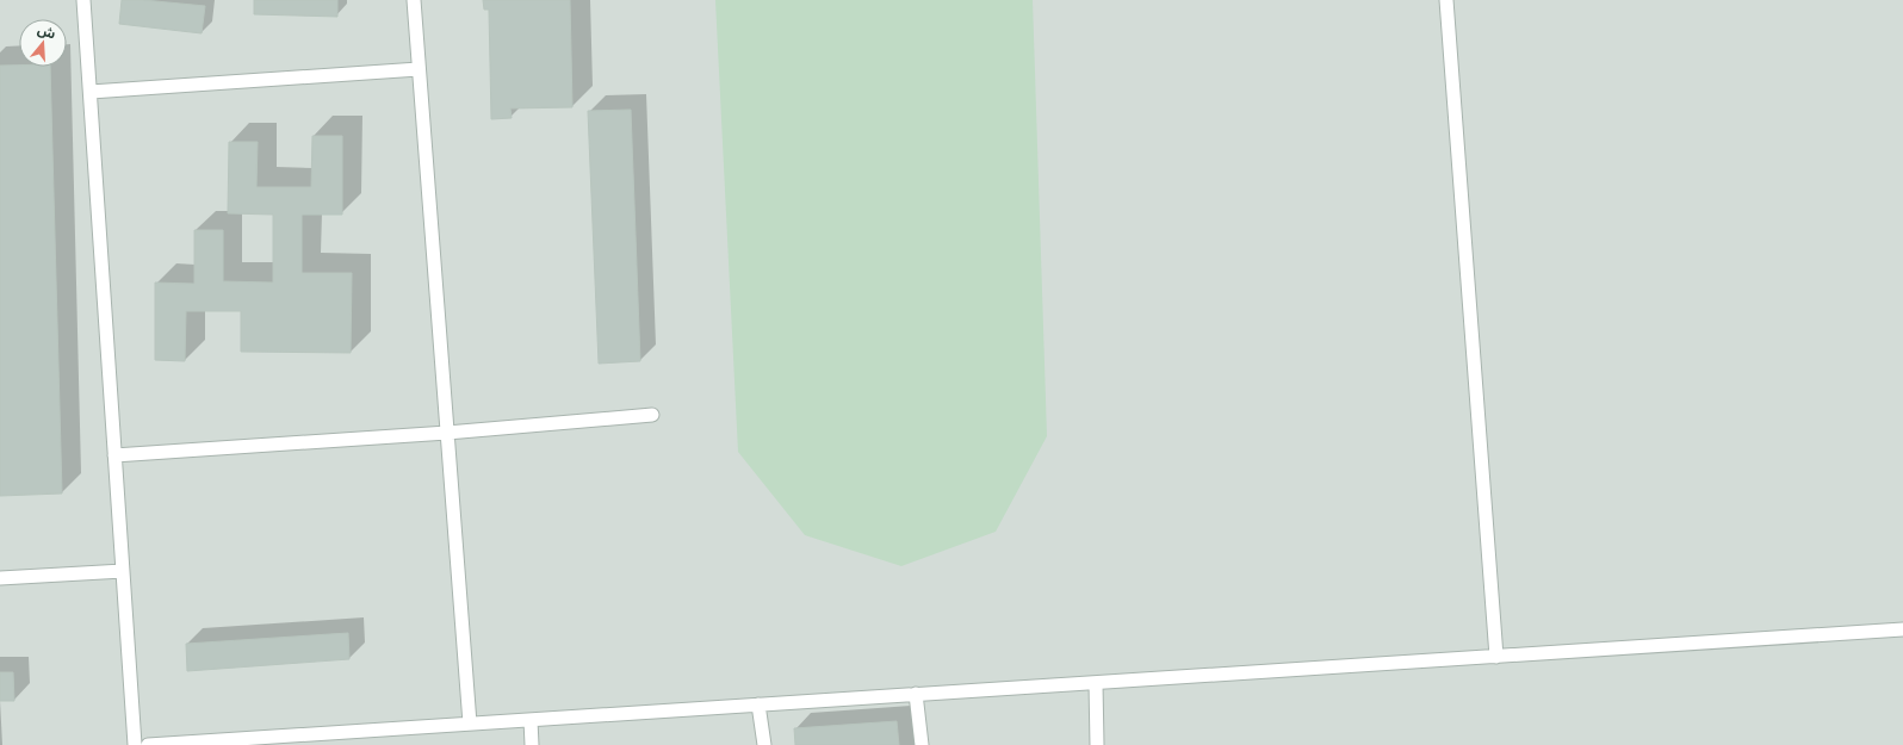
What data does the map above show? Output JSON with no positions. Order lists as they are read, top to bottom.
{
  "north": "top"
}
